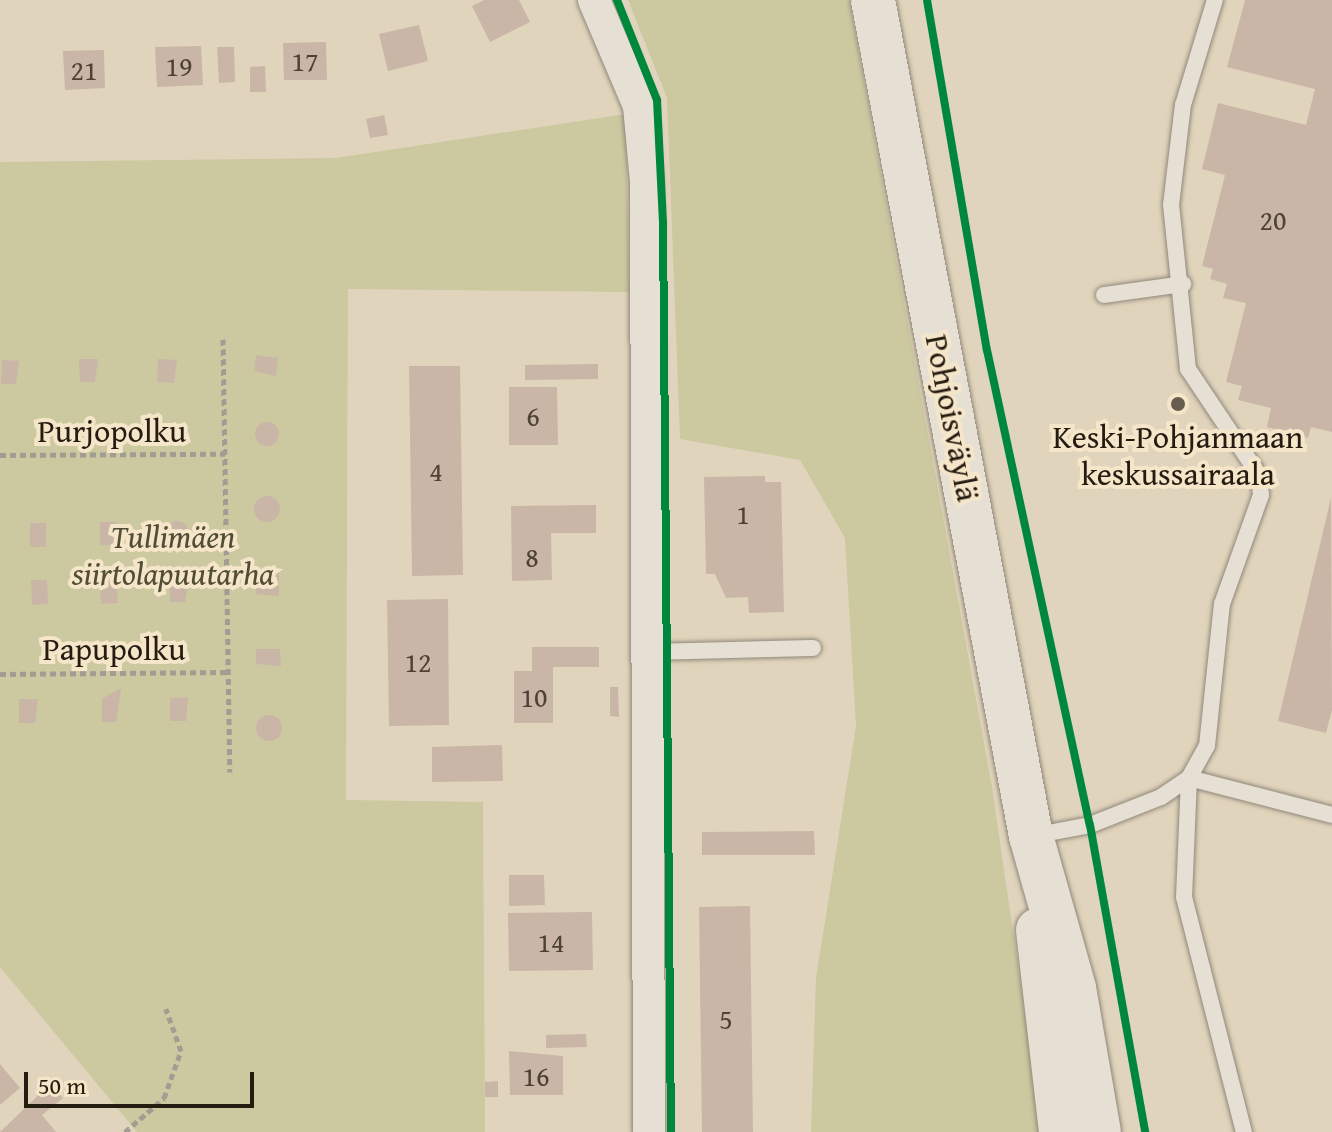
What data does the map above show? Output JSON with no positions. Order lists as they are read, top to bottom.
{
  "streets": {
    "main road": ["Pohjoisväylä"],
    "path": ["Purjopolku", "Papupolku"]
  },
  "parks": ["Tullimäen siirtolapuutarha"],
  "places": ["Keski-Pohjanmaan keskussairaala"],
  "house_numbers": [
    "17",
    "19",
    "21",
    "20",
    "6",
    "4",
    "1",
    "8",
    "12",
    "10",
    "14",
    "5",
    "16"
  ],
  "scale_bar": "50 m"
}
